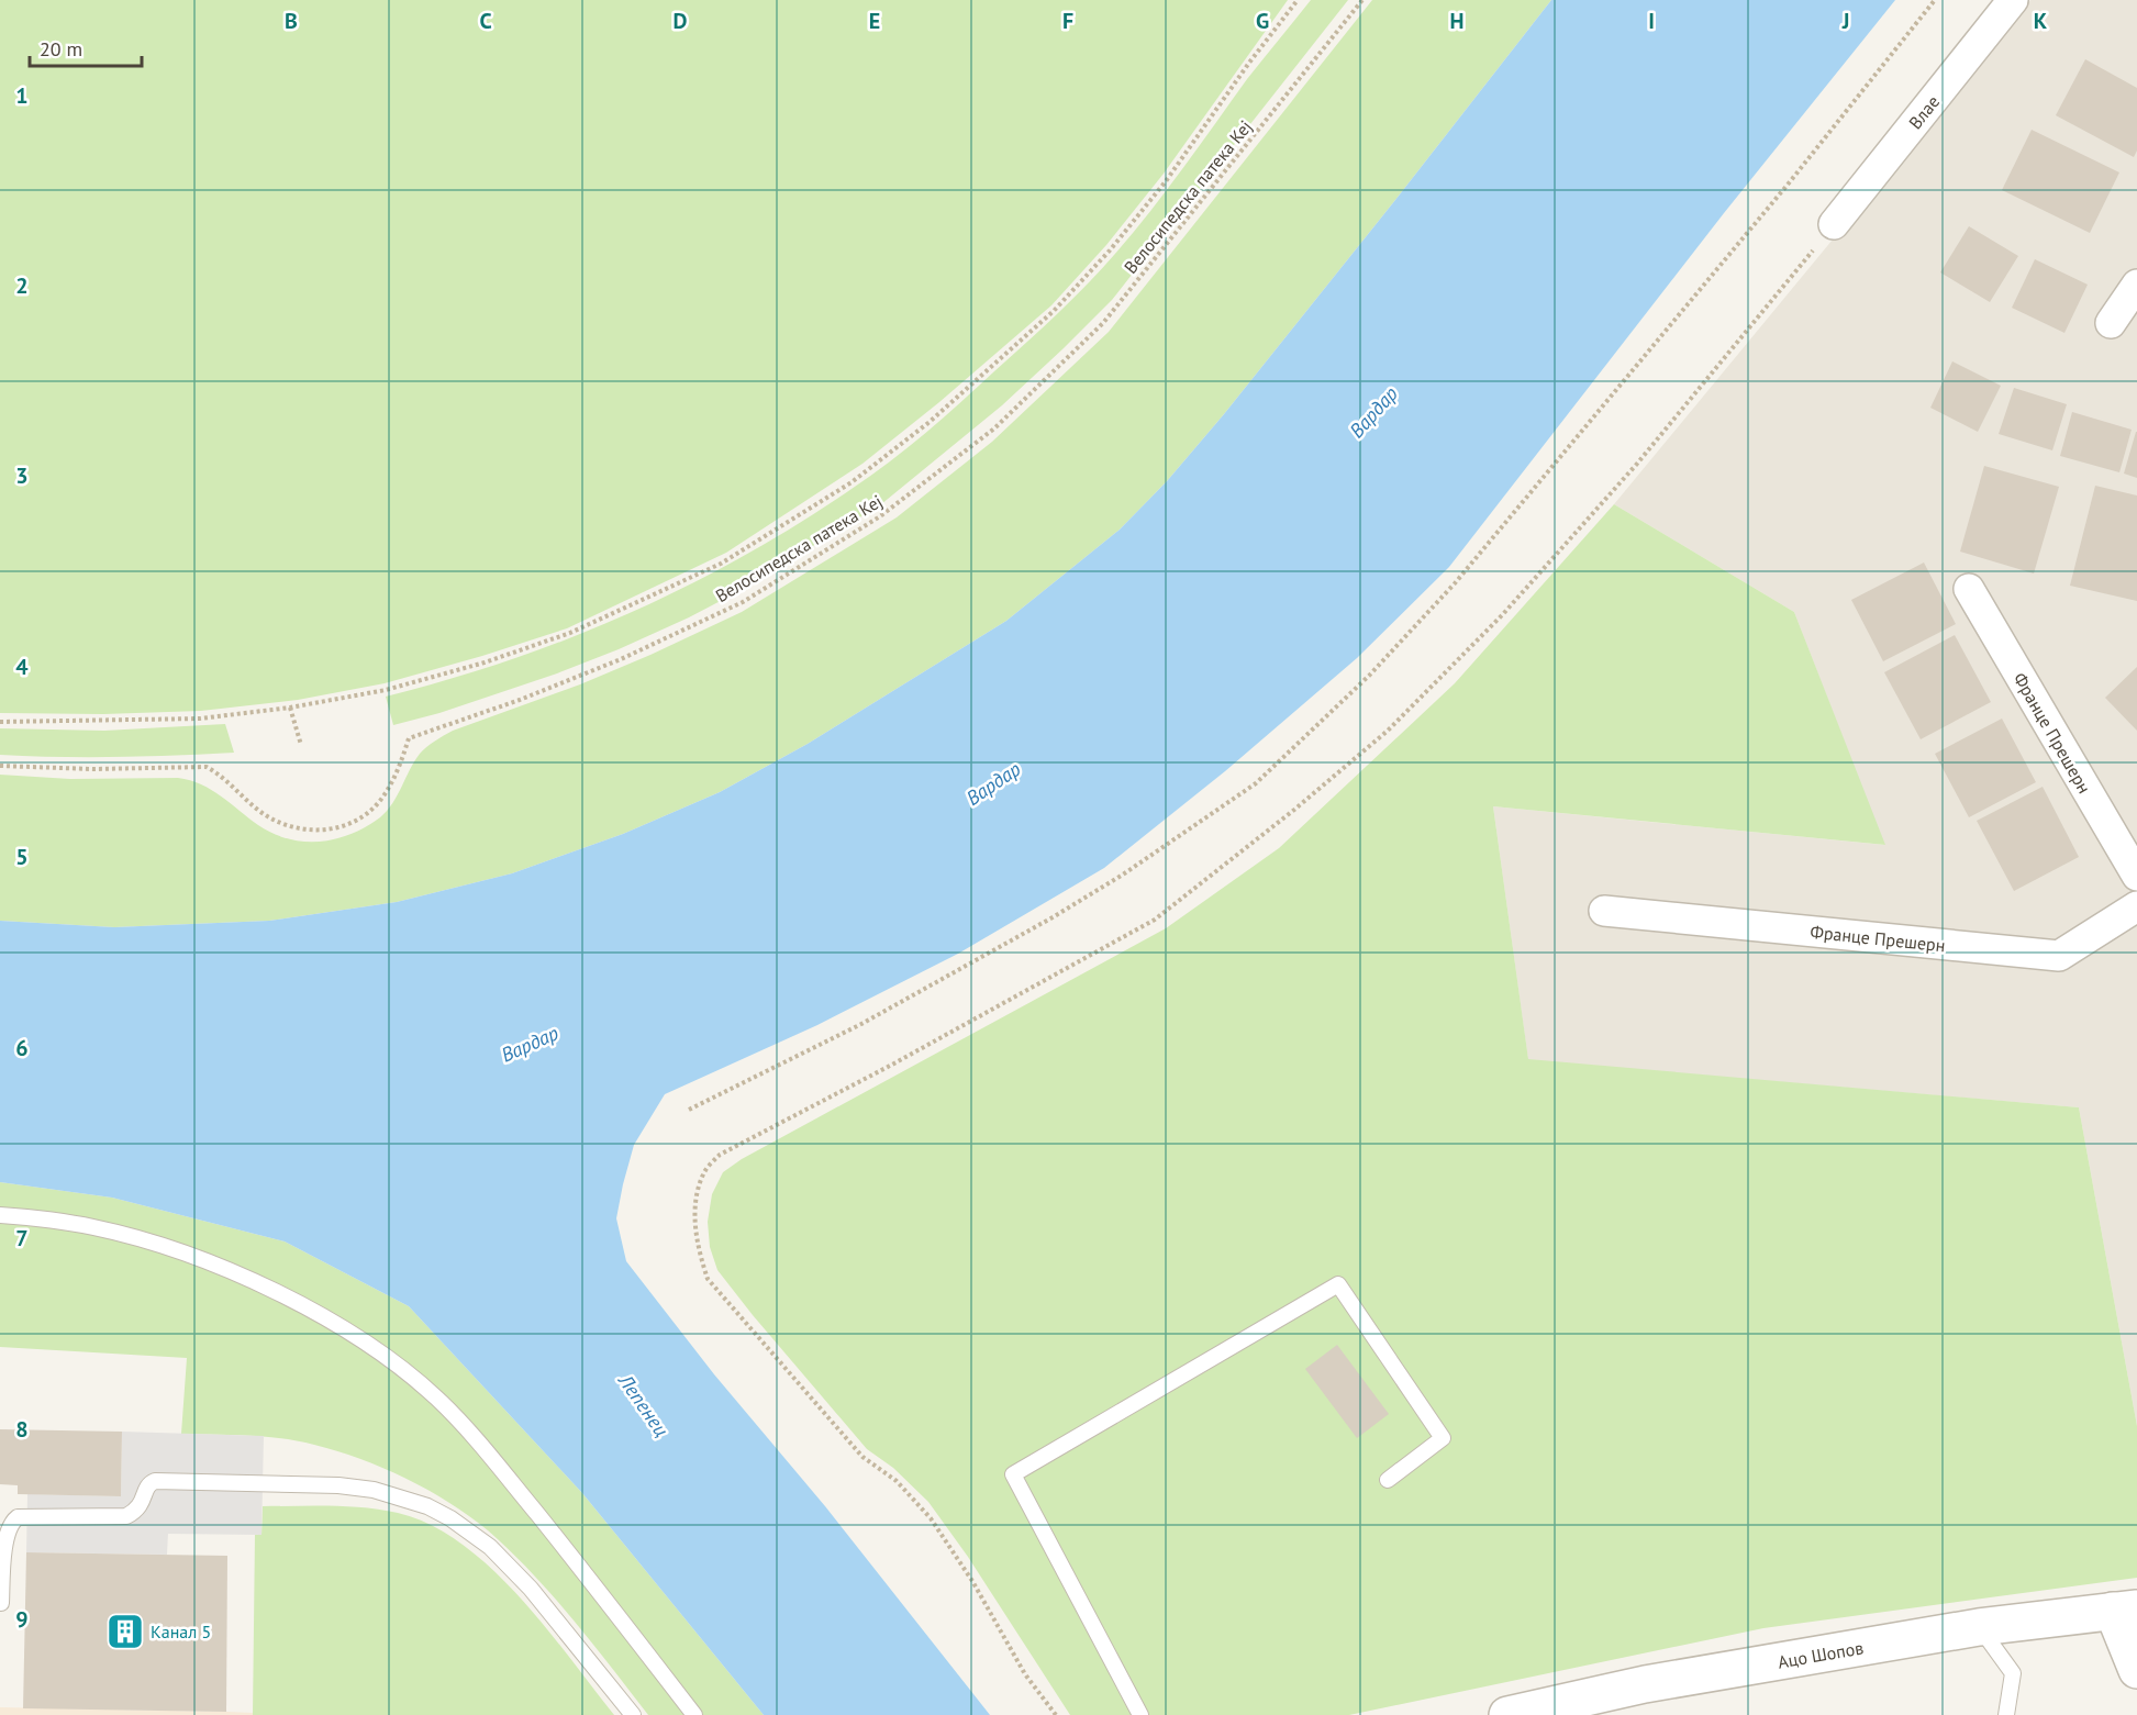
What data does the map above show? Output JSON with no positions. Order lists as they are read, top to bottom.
{
  "streets": {
    "street": [
      "Влае",
      "Франце Прешерн",
      "Францe Прешерн",
      "Ацо Шопов"
    ],
    "path": ["Велосипедска патека Кеј"]
  },
  "water": ["Вардар", "Лепенец"],
  "places": {
    "building": ["Канал 5"]
  },
  "scale_bar": "20 m",
  "grid": {
    "columns": [
      "B",
      "C",
      "D",
      "E",
      "F",
      "G",
      "H",
      "I",
      "J",
      "K"
    ],
    "rows": [
      "1",
      "2",
      "3",
      "4",
      "5",
      "6",
      "7",
      "8",
      "9"
    ]
  }
}
